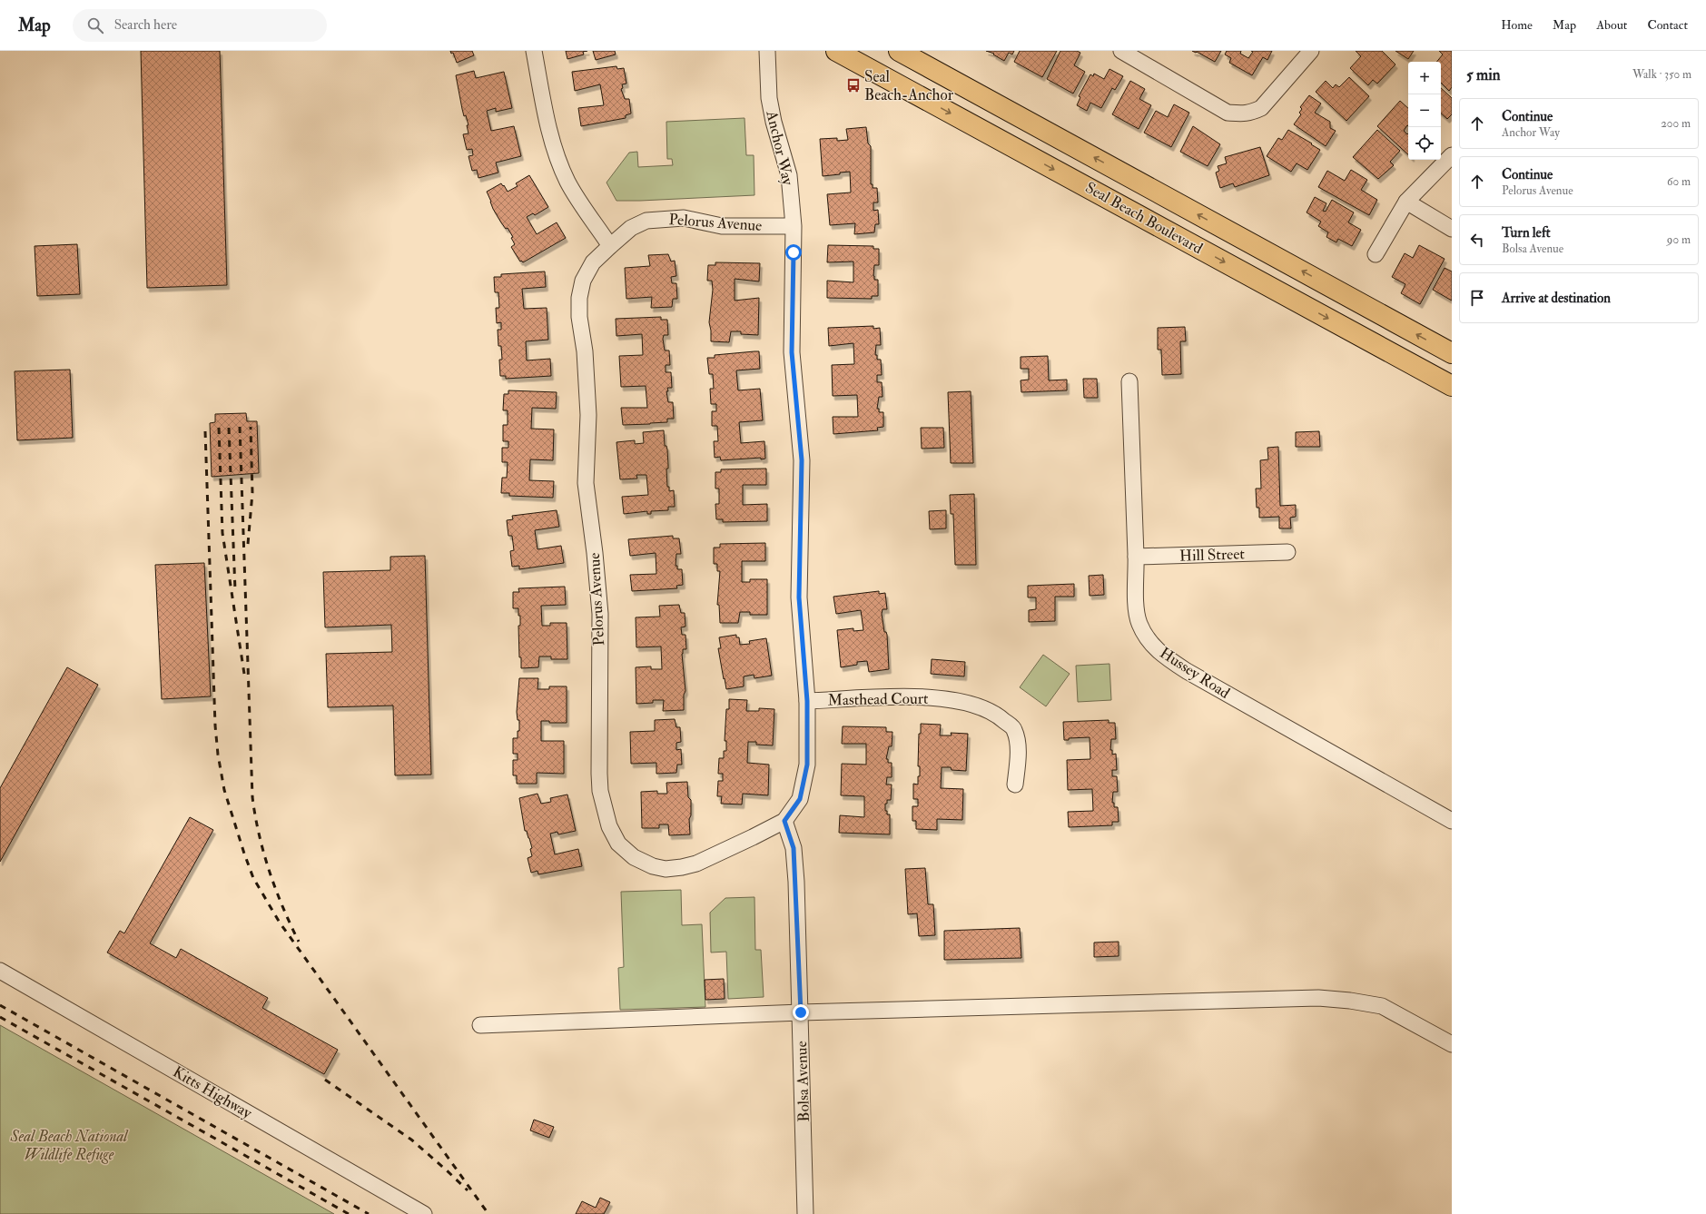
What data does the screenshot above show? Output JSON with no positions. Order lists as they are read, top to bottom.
{
  "streets": {
    "main road": ["Seal Beach Boulevard"],
    "street": [
      "Anchor Way",
      "Pelorus Avenue",
      "Hill Street",
      "Hussey Road",
      "Masthead Court",
      "Bolsa Avenue",
      "Kitts Highway"
    ]
  },
  "crossings": [
    ["Anchor Way", "Pelorus Avenue"],
    ["Anchor Way", "Masthead Court"],
    ["Pelorus Avenue", "Masthead Court"],
    ["Pelorus Avenue", "Bolsa Avenue"],
    ["Hill Street", "Hussey Road"]
  ],
  "parks": ["Seal Beach National Wildlife Refuge"],
  "places": {
    "bus stop": ["Seal Beach-Anchor"]
  },
  "page": {
    "header": "Map",
    "search": "Search here",
    "nav": [
      "Home",
      "Map",
      "About",
      "Contact"
    ],
    "heading": ["5 min", "Walk · 350 m"],
    "map_buttons": ["+", "−"],
    "list": [
      ["Continue", "Anchor Way", "200 m"],
      ["Continue", "Pelorus Avenue", "60 m"],
      ["Turn left", "Bolsa Avenue", "90 m"],
      "Arrive at destination"
    ]
  }
}
